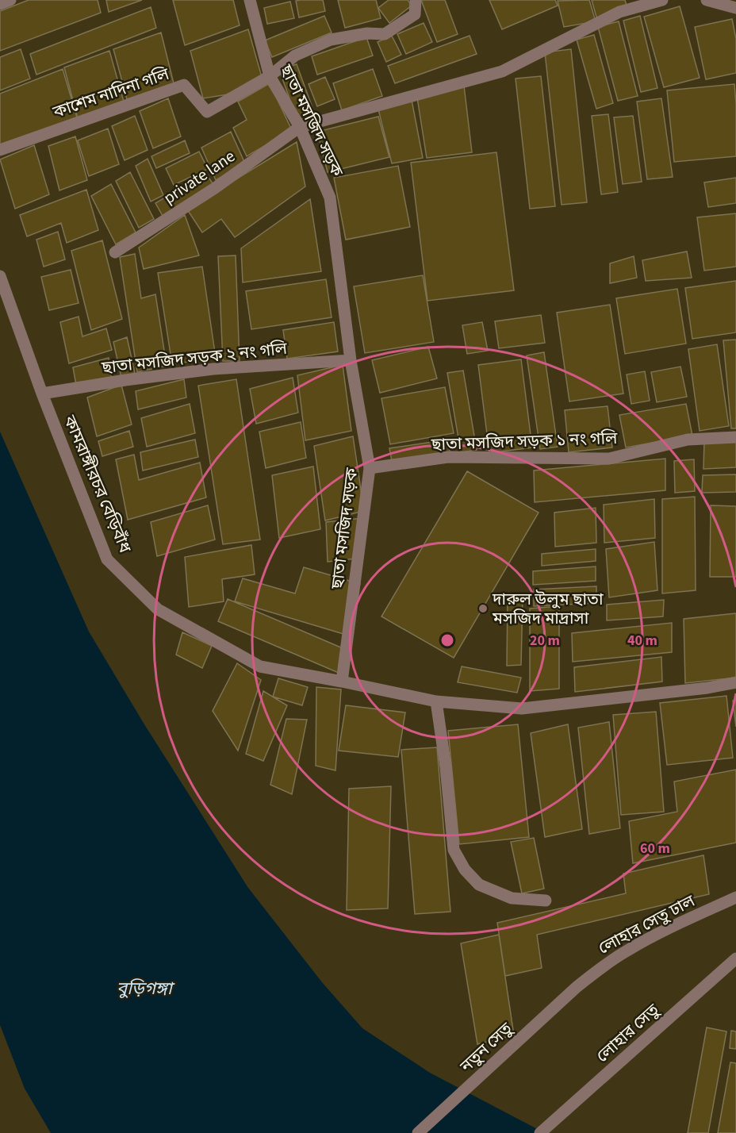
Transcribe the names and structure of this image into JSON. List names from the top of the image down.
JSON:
{
  "streets": {
    "street": [
      "কাশেম নাদিনা গলি",
      "ছাতা মসজিদ সড়ক",
      "private lane",
      "ছাতা মসজিদ সড়ক ২ নং গলি",
      "ছাতা মসজিদ সড়ক ১ নং গলি",
      "কামরাঙ্গীরচর বেড়িবাঁধ",
      "লোহার সেতু ঢাল",
      "লোহার সেতু",
      "নতুন সেতু"
    ]
  },
  "crossings": [
    ["কাশেম নাদিনা গলি", "ছাতা মসজিদ সড়ক"],
    ["ছাতা মসজিদ সড়ক", "private lane"],
    ["ছাতা মসজিদ সড়ক", "ছাতা মসজিদ সড়ক ২ নং গলি"],
    ["ছাতা মসজিদ সড়ক", "ছাতা মসজিদ সড়ক ১ নং গলি"],
    ["ছাতা মসজিদ সড়ক", "কামরাঙ্গীরচর বেড়িবাঁধ"],
    ["ছাতা মসজিদ সড়ক ২ নং গলি", "কামরাঙ্গীরচর বেড়িবাঁধ"],
    ["লোহার সেতু ঢাল", "নতুন সেতু"]
  ],
  "water": ["বুড়িগঙ্গা"],
  "places": ["দারুল উলুম ছাতা মসজিদ মাদ্রাসা"],
  "rings": ["20 m", "40 m", "60 m"]
}
